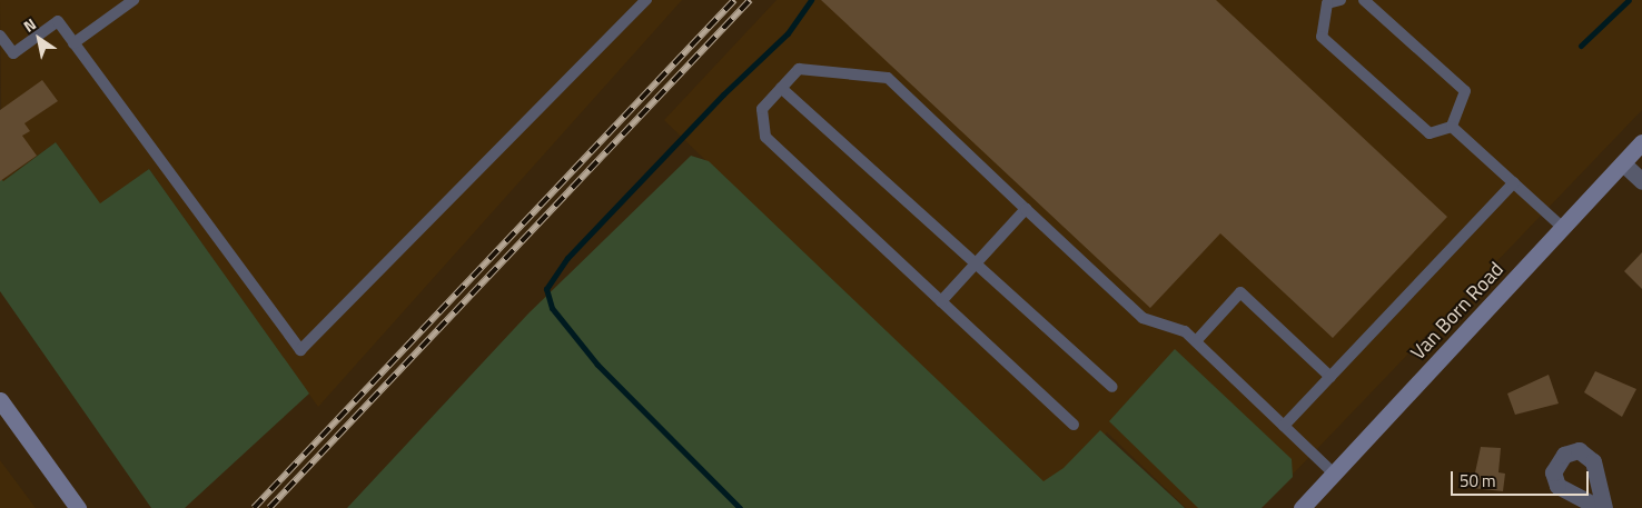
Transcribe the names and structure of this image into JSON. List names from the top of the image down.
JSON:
{
  "streets": {
    "street": ["Van Born Road"]
  },
  "scale_bar": "50 m",
  "north": "top left"
}
